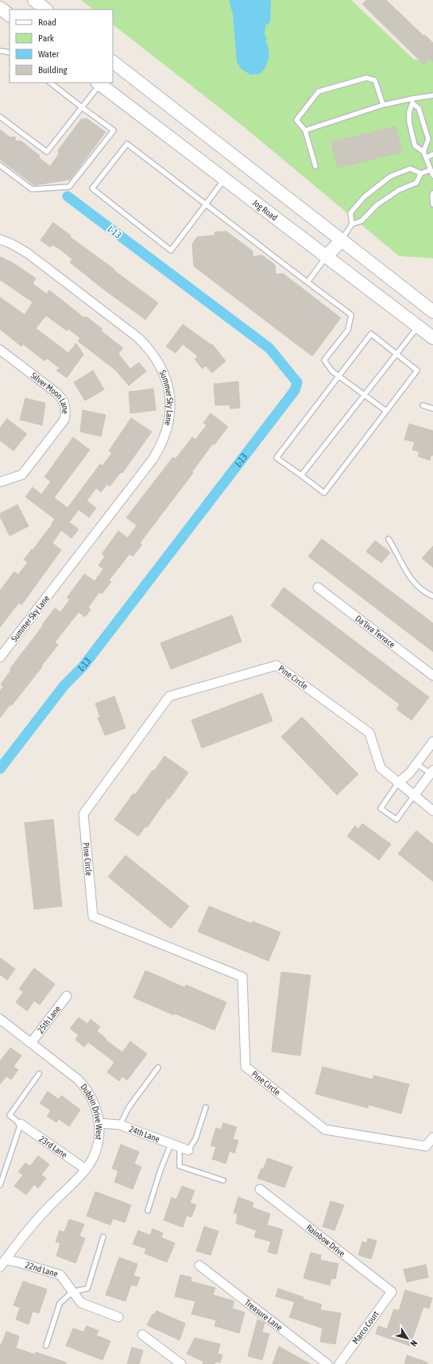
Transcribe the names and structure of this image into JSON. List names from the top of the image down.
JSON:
{
  "streets": {
    "main road": ["Jog Road"],
    "street": [
      "Silver Moon Lane",
      "Summer Sky Lane",
      "Da'liva Terrace",
      "Pine Circle",
      "25th Lane",
      "Dubbin Drive West",
      "24th Lane",
      "23rd Lane",
      "Rainbow Drive",
      "22nd Lane",
      "Treasure Lane",
      "Marco Court"
    ]
  },
  "crossings": [
    ["25th Lane", "Dubbin Drive West"],
    ["Dubbin Drive West", "24th Lane"],
    ["Dubbin Drive West", "23rd Lane"],
    ["Dubbin Drive West", "22nd Lane"],
    ["Rainbow Drive", "Marco Court"]
  ],
  "water": ["L-13"],
  "legend": [
    "Road",
    "Park",
    "Water",
    "Building"
  ],
  "north": "bottom right"
}
